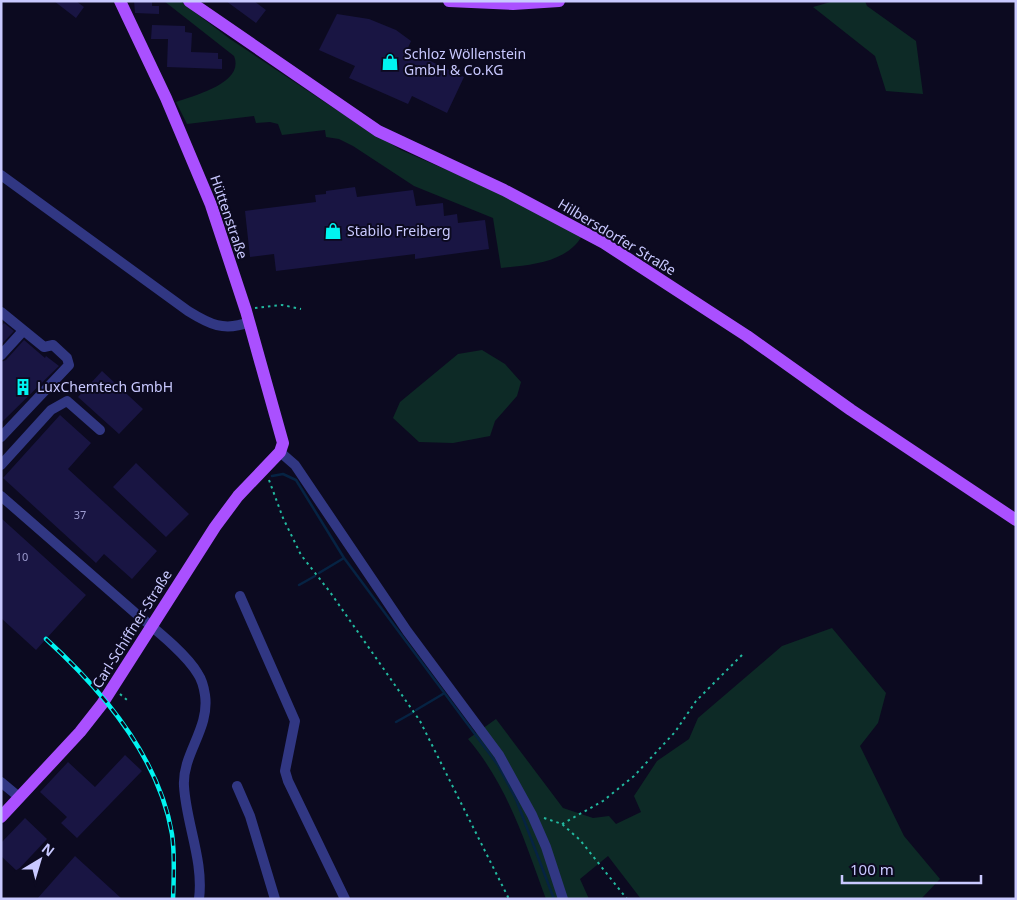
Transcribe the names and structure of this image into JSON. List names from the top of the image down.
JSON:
{
  "streets": {
    "main road": ["Hüttenstraße", "Hilbersdorfer Straße", "Carl-Schiffner-Straße"]
  },
  "crossings": [
    ["Hüttenstraße", "Carl-Schiffner-Straße"]
  ],
  "places": {
    "shop": ["Schloz Wöllenstein GmbH & Co.KG", "Stabilo Freiberg"],
    "building": ["LuxChemtech GmbH"]
  },
  "house_numbers": ["37", "10"],
  "scale_bar": "100 m",
  "north": "top right"
}
